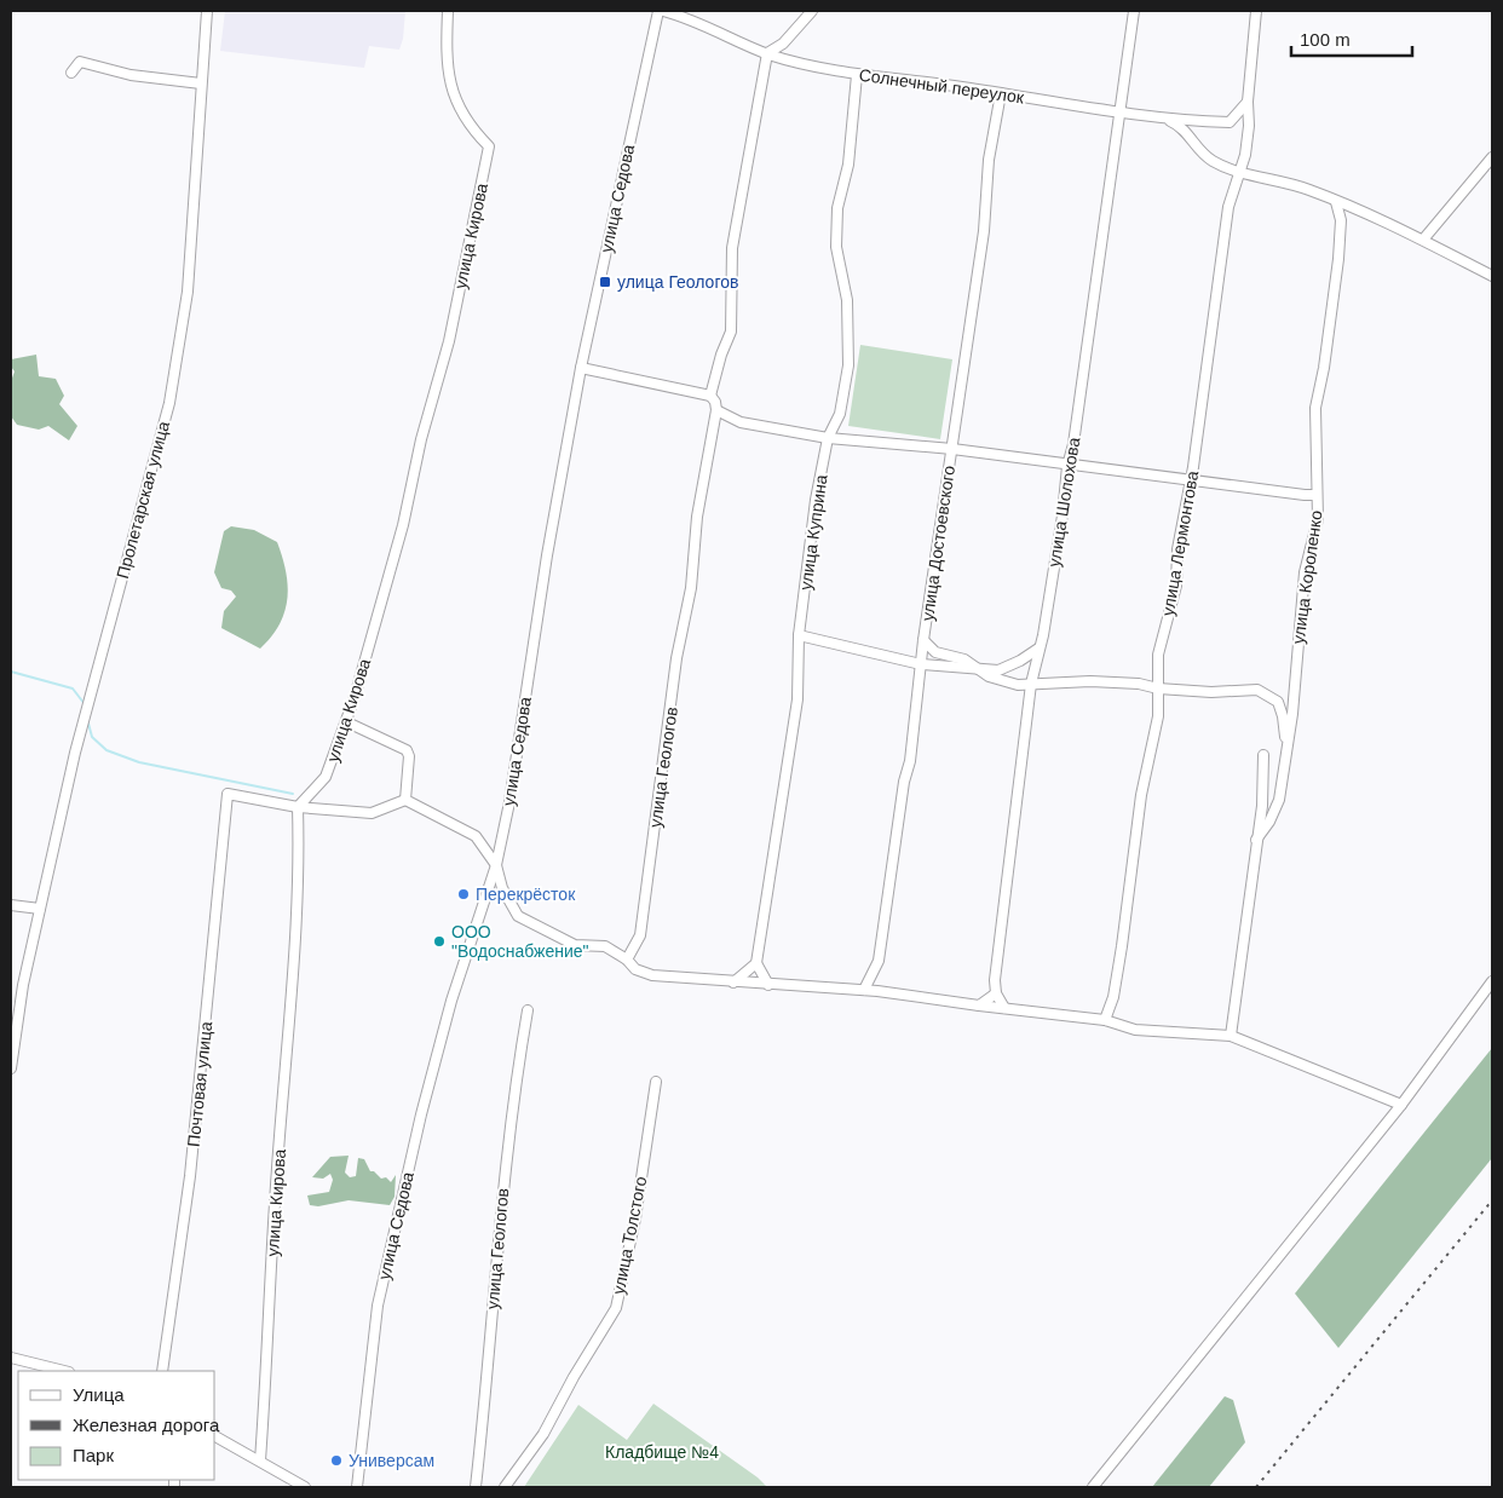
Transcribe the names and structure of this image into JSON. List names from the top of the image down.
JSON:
{
  "streets": {
    "street": [
      "Солнечный переулок",
      "улица Седова",
      "улица Кирова",
      "Пролетарская улица",
      "улица Шолохова",
      "улица Куприна",
      "улица Достоевского",
      "улица Лермонтова",
      "улица Короленко",
      "улица Геологов",
      "Почтовая улица",
      "улица Толстого"
    ]
  },
  "crossings": [
    ["Солнечный переулок", "улица Шолохова"],
    ["Солнечный переулок", "улица Куприна"],
    ["Солнечный переулок", "улица Достоевского"],
    ["Солнечный переулок", "улица Лермонтова"],
    ["улица Кирова", "Почтовая улица"]
  ],
  "parks": ["Кладбище №4"],
  "places": {
    "transit": ["улица Геологов"],
    "other": ["Перекрёсток", "ООО \"Водоснабжение\"", "Универсам"]
  },
  "legend": ["Улица", "Железная дорога", "Парк"],
  "scale_bar": "100 m"
}
